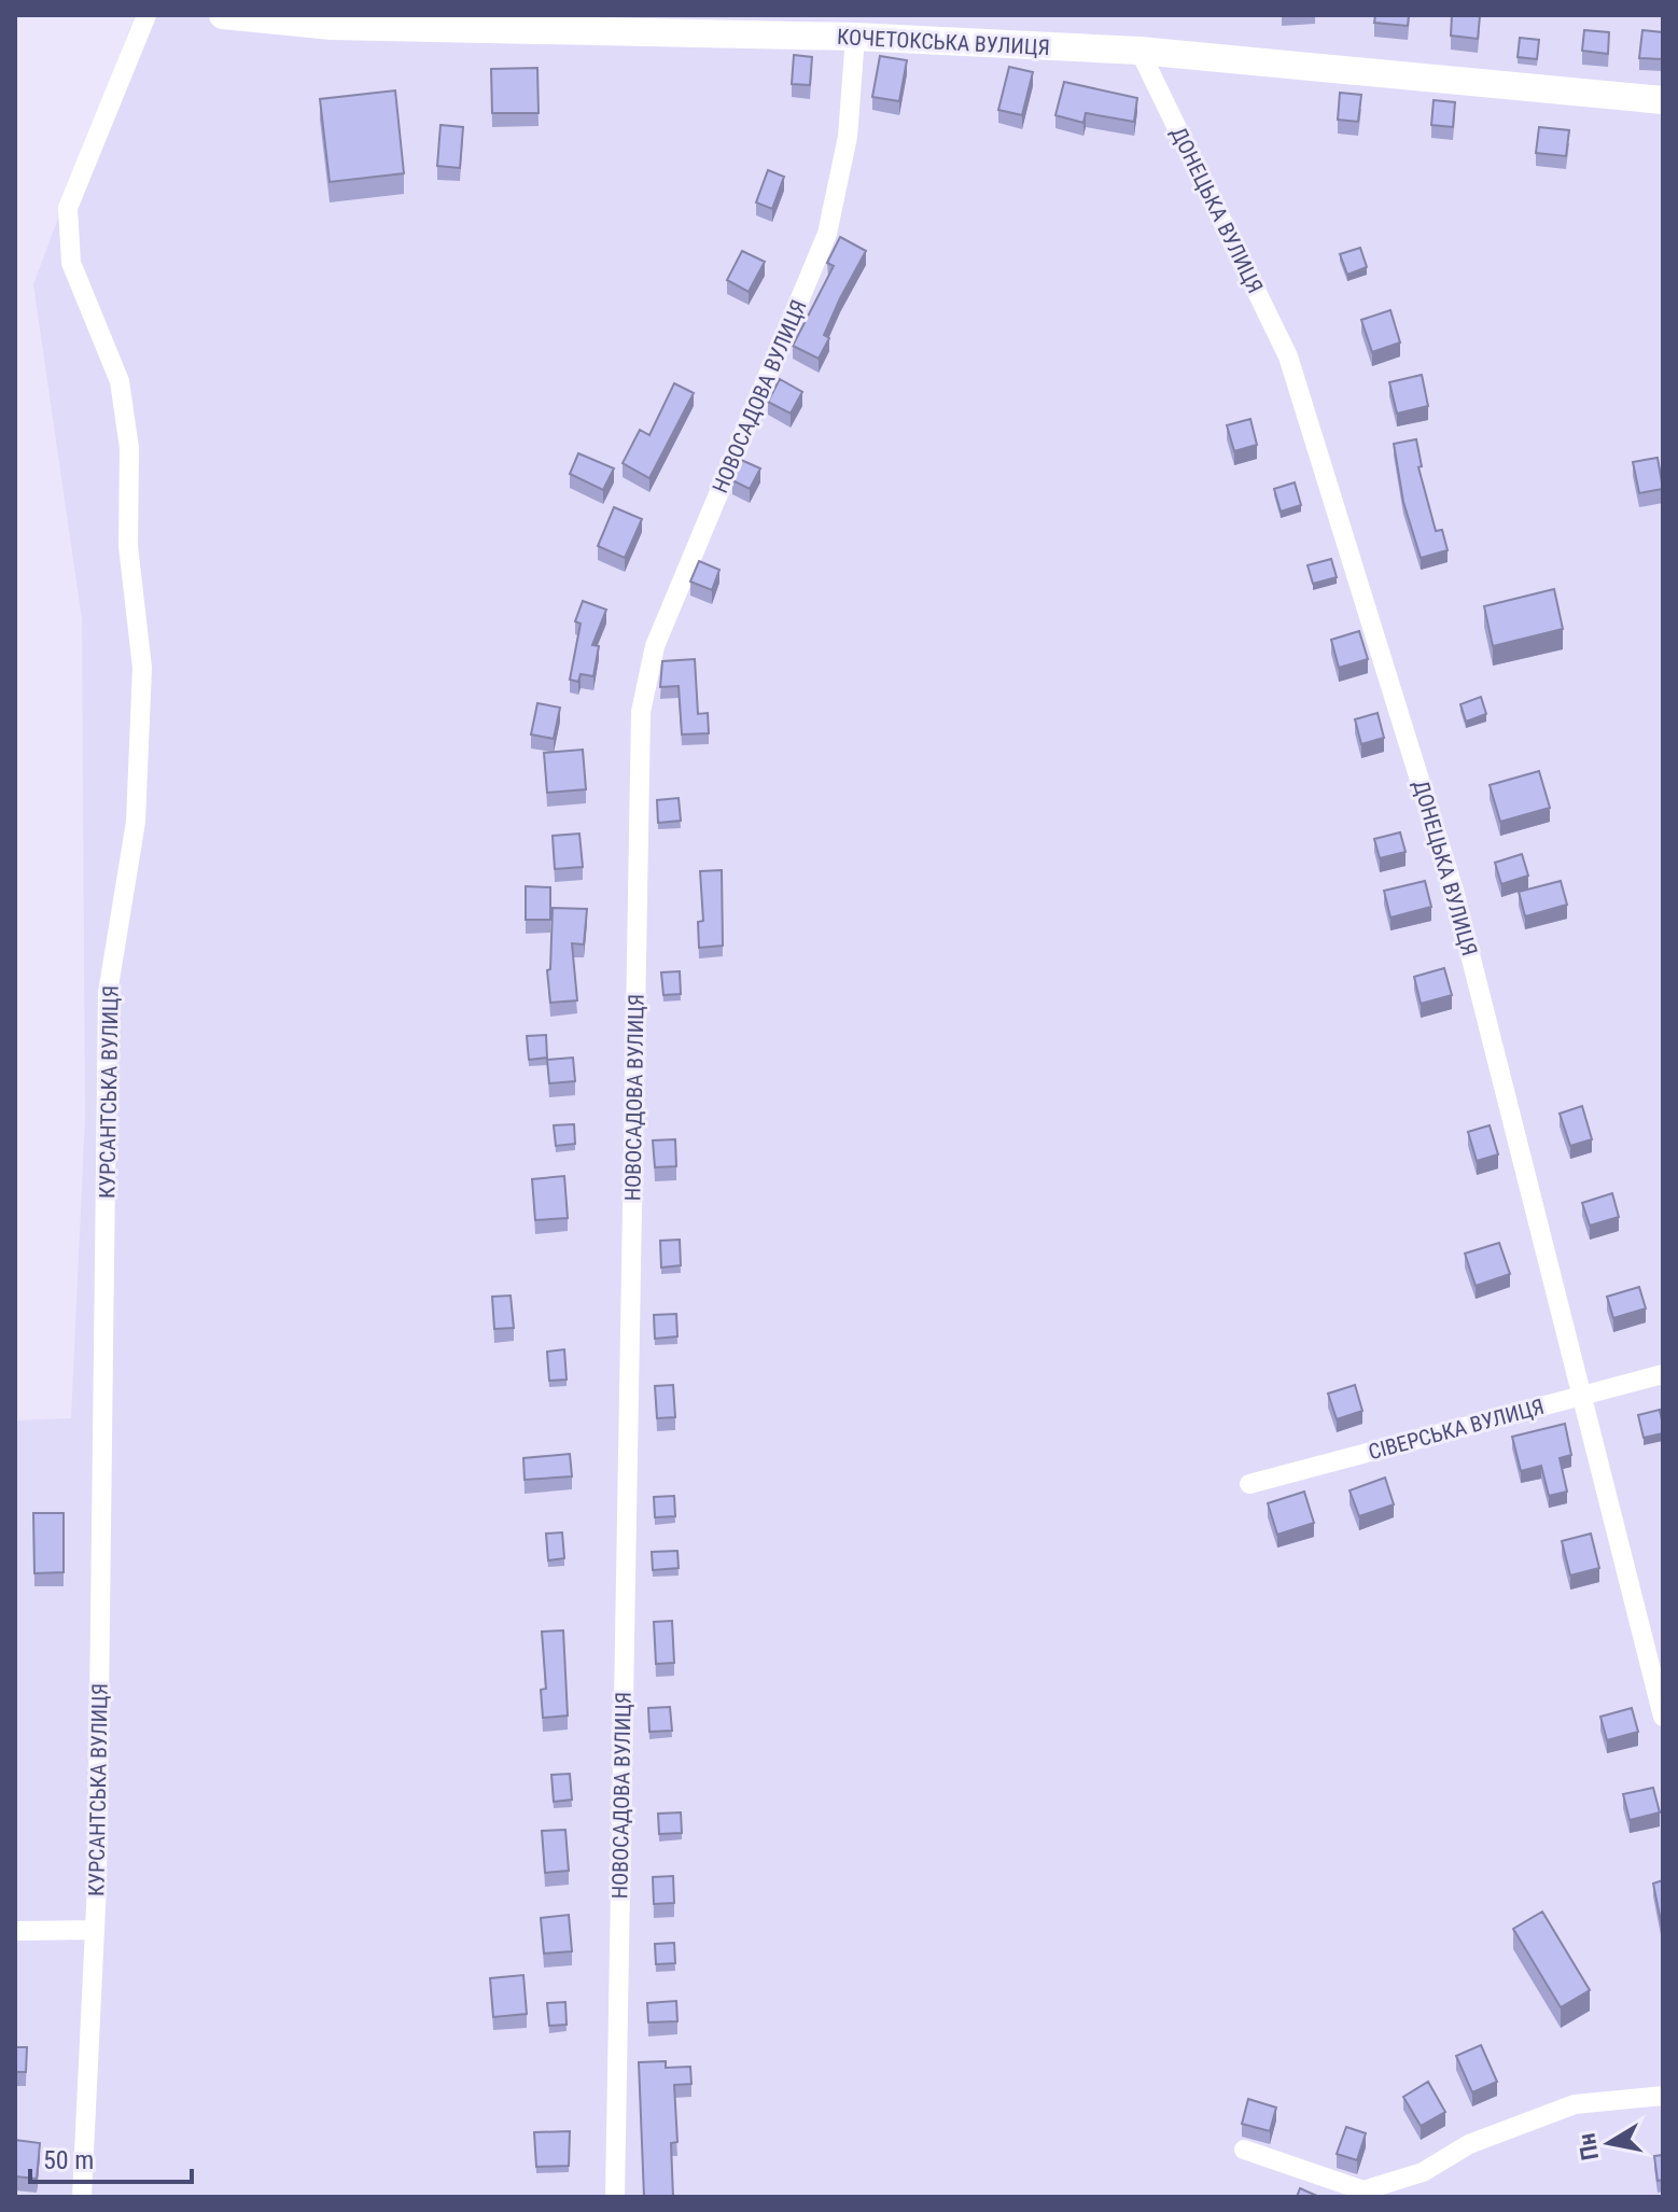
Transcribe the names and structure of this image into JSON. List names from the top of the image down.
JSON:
{
  "streets": {
    "main road": ["КОЧЕТОКСЬКА ВУЛИЦЯ"],
    "street": [
      "ДОНЕЦЬКА ВУЛИЦЯ",
      "НОВОСАДОВА ВУЛИЦЯ",
      "КУРСАНТСЬКА ВУЛИЦЯ",
      "СІВЕРСЬКА ВУЛИЦЯ"
    ]
  },
  "crossings": [
    ["КОЧЕТОКСЬКА ВУЛИЦЯ", "ДОНЕЦЬКА ВУЛИЦЯ"],
    ["КОЧЕТОКСЬКА ВУЛИЦЯ", "НОВОСАДОВА ВУЛИЦЯ"],
    ["ДОНЕЦЬКА ВУЛИЦЯ", "СІВЕРСЬКА ВУЛИЦЯ"]
  ],
  "scale_bar": "50 m",
  "north": "left"
}
